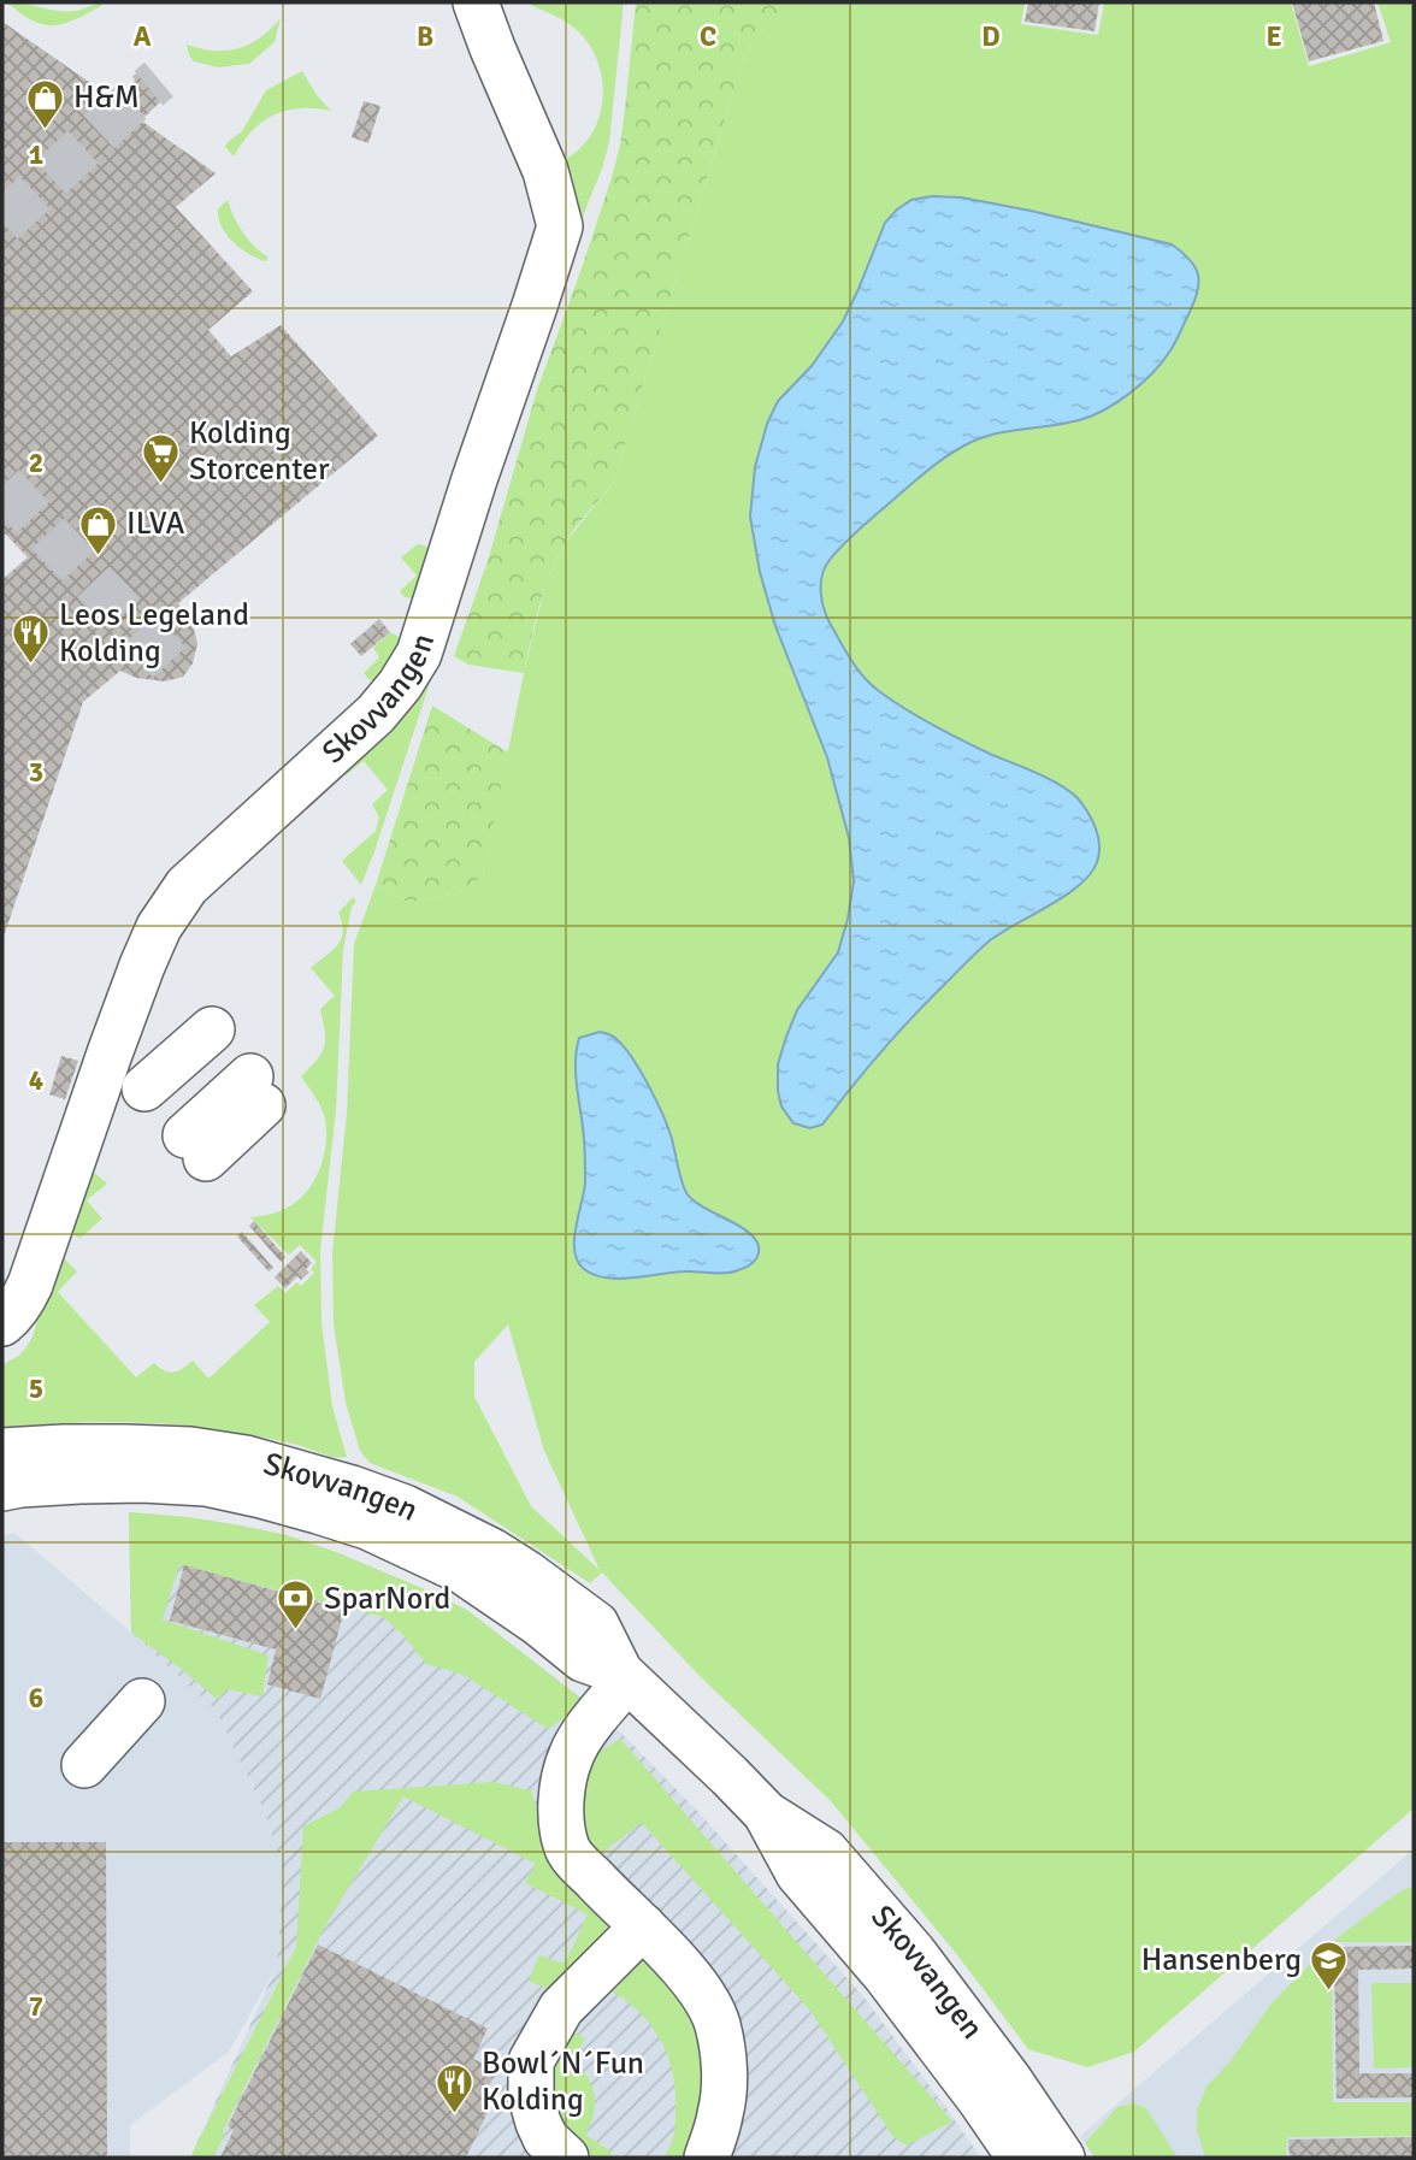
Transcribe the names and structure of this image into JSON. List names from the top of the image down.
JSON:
{
  "streets": {
    "street": ["Skovvangen"]
  },
  "places": {
    "shop": ["H&M", "ILVA"],
    "supermarket": ["Kolding Storcenter"],
    "restaurant": ["Leos Legeland Kolding", "Bowl´N´Fun Kolding"],
    "bank": ["SparNord"],
    "school or university": ["Hansenberg"]
  },
  "grid": {
    "columns": [
      "A",
      "B",
      "C",
      "D",
      "E"
    ],
    "rows": [
      "1",
      "2",
      "3",
      "4",
      "5",
      "6",
      "7"
    ]
  }
}
